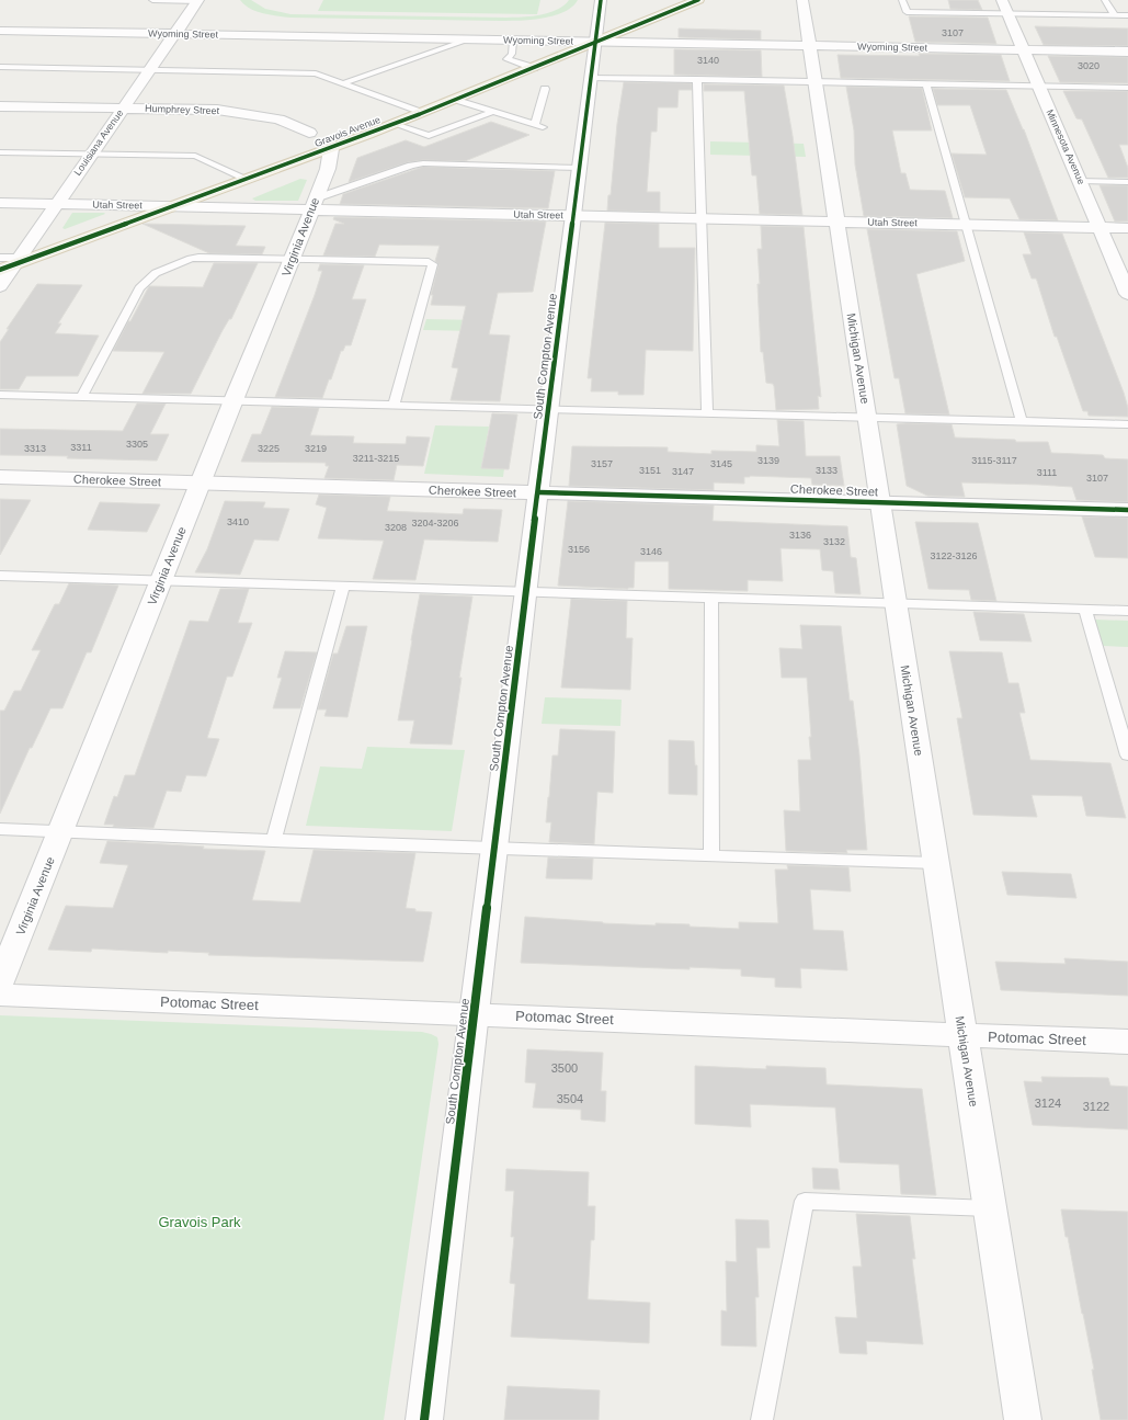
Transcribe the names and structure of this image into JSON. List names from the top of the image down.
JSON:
{
  "streets": {
    "main road": ["Gravois Avenue"],
    "street": [
      "Wyoming Street",
      "Humphrey Street",
      "Louisiana Avenue",
      "Minnesota Avenue",
      "Utah Street",
      "Virginia Avenue",
      "South Compton Avenue",
      "Michigan Avenue",
      "Cherokee Street",
      "Potomac Street"
    ]
  },
  "crossings": [
    ["Wyoming Street", "Gravois Avenue"],
    ["Wyoming Street", "Louisiana Avenue"],
    ["Wyoming Street", "Minnesota Avenue"],
    ["Wyoming Street", "South Compton Avenue"],
    ["Wyoming Street", "Michigan Avenue"],
    ["Humphrey Street", "Louisiana Avenue"],
    ["Gravois Avenue", "Louisiana Avenue"],
    ["Gravois Avenue", "Utah Street"],
    ["Gravois Avenue", "Virginia Avenue"],
    ["Gravois Avenue", "South Compton Avenue"],
    ["Louisiana Avenue", "Utah Street"],
    ["Minnesota Avenue", "Utah Street"],
    ["Utah Street", "Virginia Avenue"],
    ["Utah Street", "South Compton Avenue"],
    ["Utah Street", "Michigan Avenue"],
    ["Virginia Avenue", "Cherokee Street"],
    ["South Compton Avenue", "Cherokee Street"],
    ["South Compton Avenue", "Potomac Street"],
    ["Michigan Avenue", "Cherokee Street"],
    ["Michigan Avenue", "Potomac Street"]
  ],
  "parks": ["Gravois Park"],
  "house_numbers": [
    "3107",
    "3140",
    "3020",
    "3305",
    "3311",
    "3313",
    "3225",
    "3219",
    "3211-3215",
    "3139",
    "3115-3117",
    "3157",
    "3145",
    "3151",
    "3133",
    "3147",
    "3111",
    "3107",
    "3410",
    "3204-3206",
    "3208",
    "3136",
    "3132",
    "3156",
    "3146",
    "3122-3126",
    "3500",
    "3504",
    "3124",
    "3122"
  ]
}
